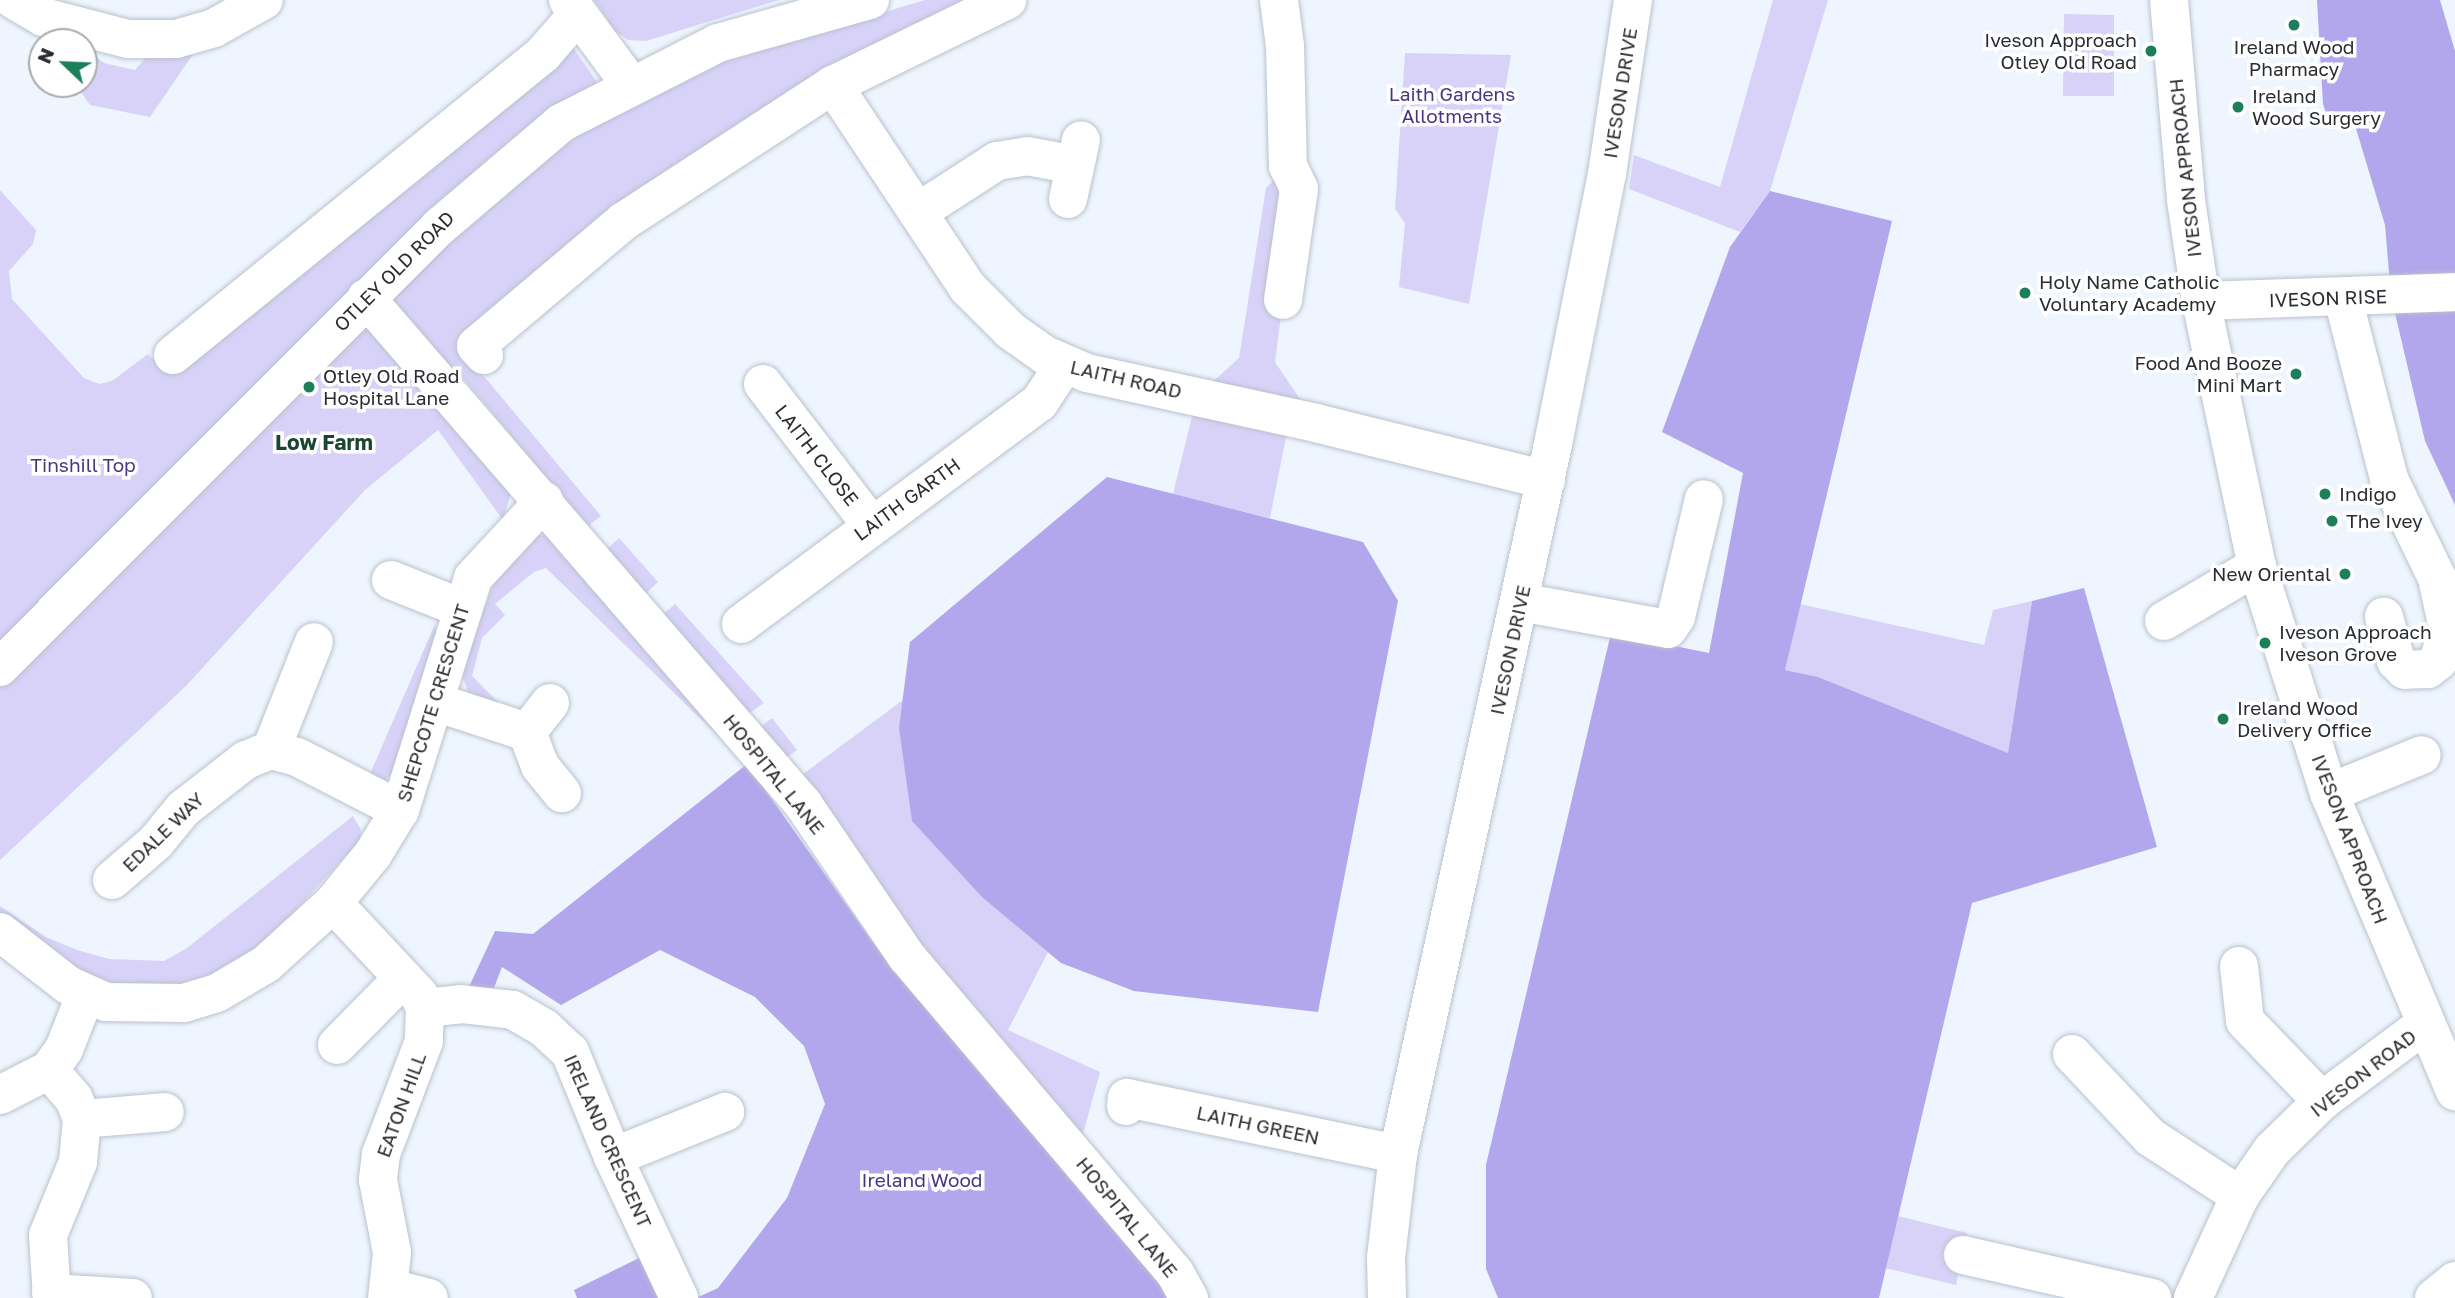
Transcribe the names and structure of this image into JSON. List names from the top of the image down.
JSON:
{
  "streets": {
    "street": [
      "IVESON DRIVE",
      "IVESON APPROACH",
      "OTLEY OLD ROAD",
      "IVESON RISE",
      "LAITH ROAD",
      "LAITH CLOSE",
      "LAITH GARTH",
      "SHEPCOTE CRESCENT",
      "HOSPITAL LANE",
      "EDALE WAY",
      "IVESON ROAD",
      "EATON HILL",
      "LAITH GREEN",
      "IRELAND CRESCENT"
    ]
  },
  "crossings": [
    ["IVESON DRIVE", "LAITH ROAD"],
    ["IVESON DRIVE", "LAITH GREEN"],
    ["IVESON APPROACH", "IVESON RISE"],
    ["IVESON APPROACH", "IVESON ROAD"],
    ["OTLEY OLD ROAD", "HOSPITAL LANE"],
    ["LAITH ROAD", "LAITH GARTH"],
    ["LAITH CLOSE", "LAITH GARTH"],
    ["SHEPCOTE CRESCENT", "HOSPITAL LANE"],
    ["EATON HILL", "IRELAND CRESCENT"]
  ],
  "districts": ["Low Farm"],
  "parks": ["Laith Gardens Allotments", "Tinshill Top", "Ireland Wood"],
  "places": [
    "Ireland Wood Pharmacy",
    "Iveson Approach Otley Old Road",
    "Ireland Wood Surgery",
    "Holy Name Catholic Voluntary Academy",
    "Food And Booze Mini Mart",
    "Otley Old Road Hospital Lane",
    "Indigo",
    "The Ivey",
    "New Oriental",
    "Iveson Approach Iveson Grove",
    "Ireland Wood Delivery Office"
  ],
  "north": "top left"
}
